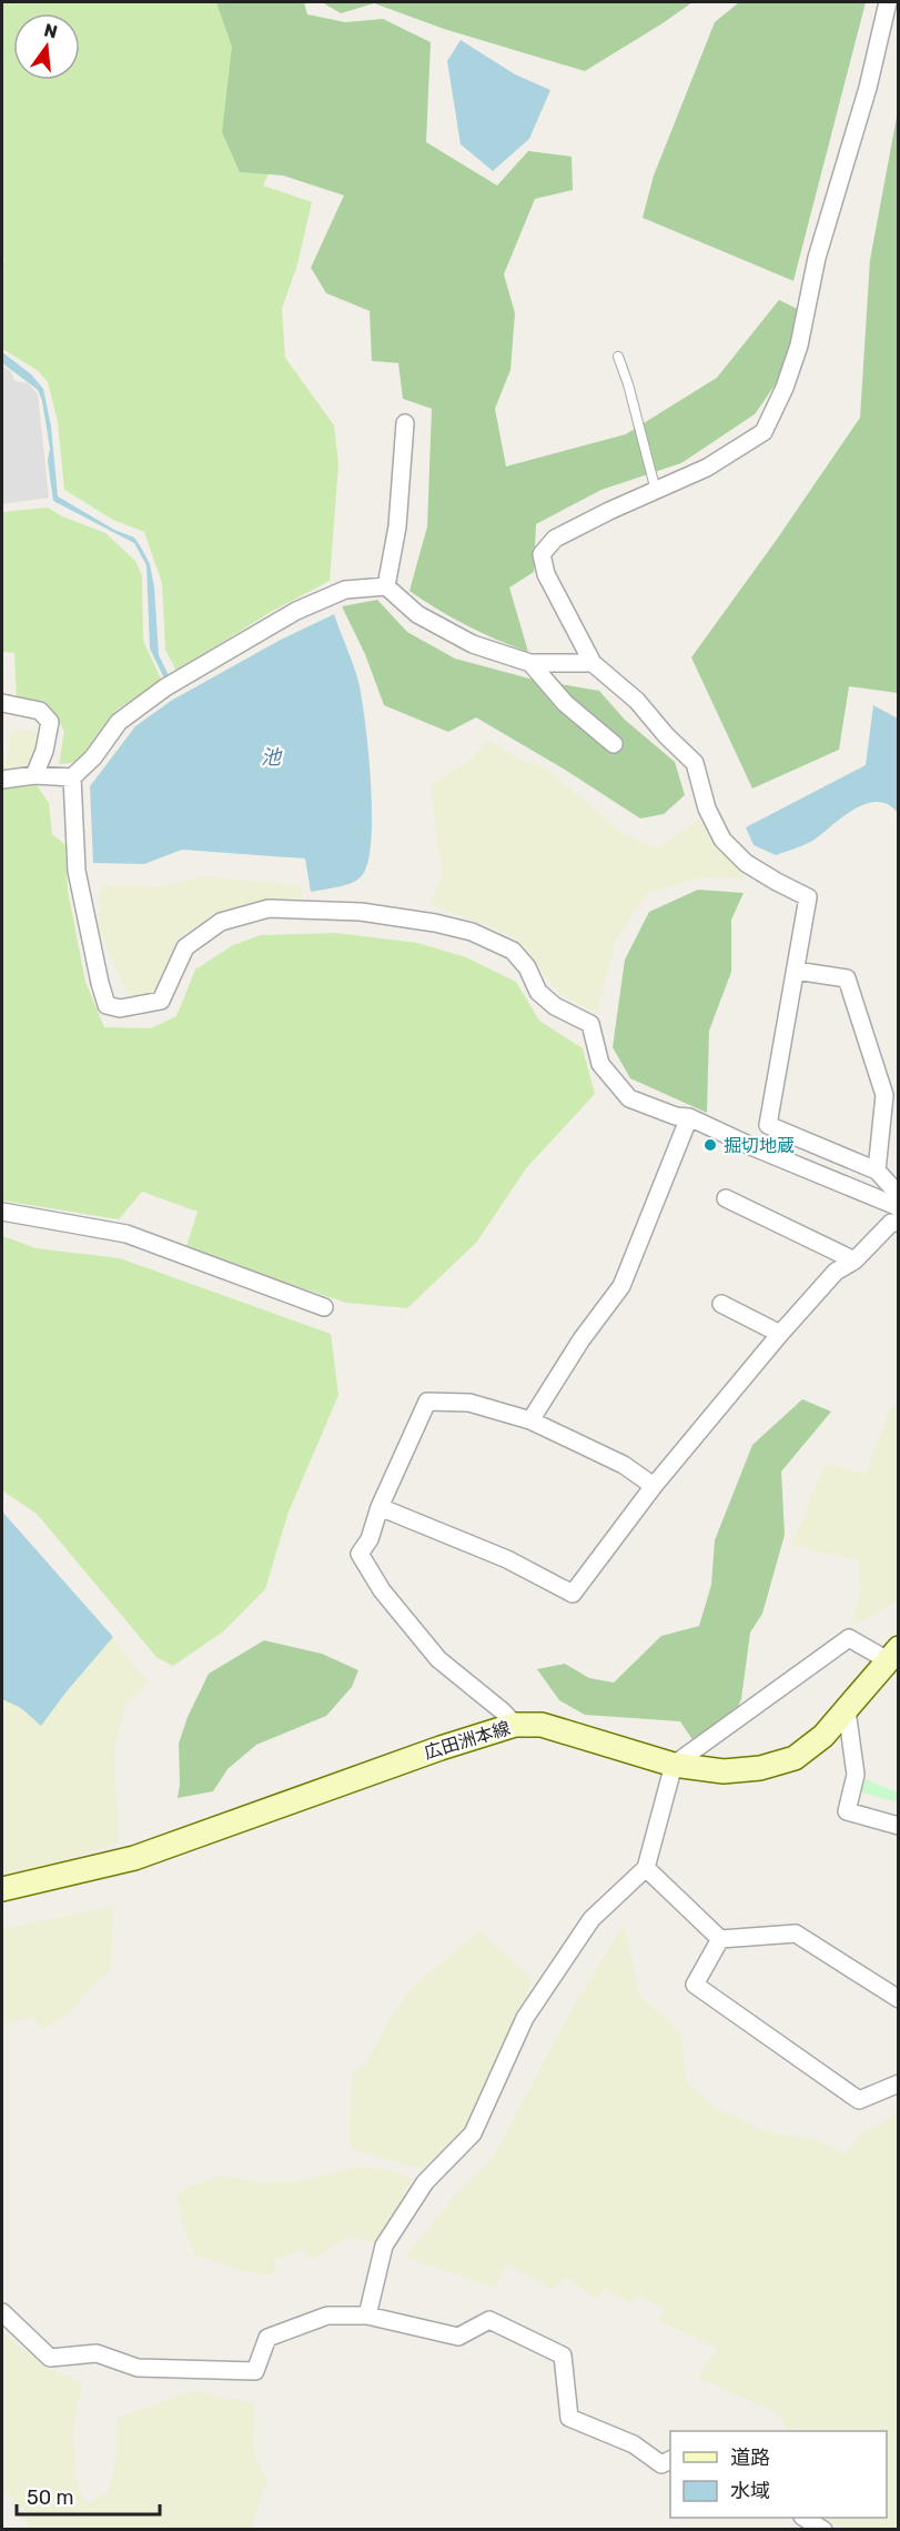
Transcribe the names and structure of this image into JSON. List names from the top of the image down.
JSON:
{
  "streets": {
    "main road": ["広田洲本線"]
  },
  "water": ["池"],
  "places": ["掘切地蔵"],
  "legend": ["道路", "水域"],
  "scale_bar": "50 m",
  "north": "top"
}
